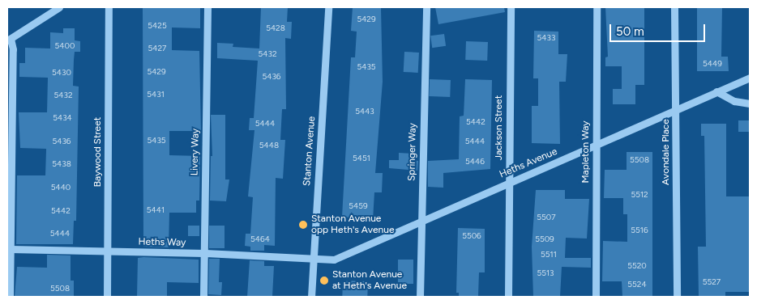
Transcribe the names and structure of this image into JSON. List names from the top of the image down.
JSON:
{
  "streets": {
    "street": [
      "Jackson Street",
      "Stanton Avenue",
      "Baywood Street",
      "Livery Way",
      "Springer Way",
      "Mapleton Way",
      "Avondale Place",
      "Heths Avenue",
      "Heths Way"
    ]
  },
  "crossings": [
    ["Jackson Street", "Heths Avenue"],
    ["Stanton Avenue", "Heths Avenue"],
    ["Stanton Avenue", "Heths Way"],
    ["Baywood Street", "Heths Way"],
    ["Livery Way", "Heths Way"],
    ["Springer Way", "Heths Avenue"],
    ["Mapleton Way", "Heths Avenue"],
    ["Avondale Place", "Heths Avenue"],
    ["Heths Avenue", "Heths Way"]
  ],
  "places": ["Stanton Avenue opp Heth's Avenue", "Stanton Avenue at Heth's Avenue"],
  "house_numbers": [
    "5429",
    "5425",
    "5428",
    "5433",
    "5400",
    "5427",
    "5432",
    "5449",
    "5435",
    "5429",
    "5430",
    "5436",
    "5431",
    "5432",
    "5443",
    "5434",
    "5442",
    "5444",
    "5435",
    "5436",
    "5444",
    "5448",
    "5451",
    "5508",
    "5446",
    "5438",
    "5440",
    "5512",
    "5459",
    "5441",
    "5442",
    "5507",
    "5516",
    "5444",
    "5506",
    "5464",
    "5509",
    "5511",
    "5520",
    "5513",
    "5527",
    "5524",
    "5508"
  ],
  "scale_bar": "50 m"
}
